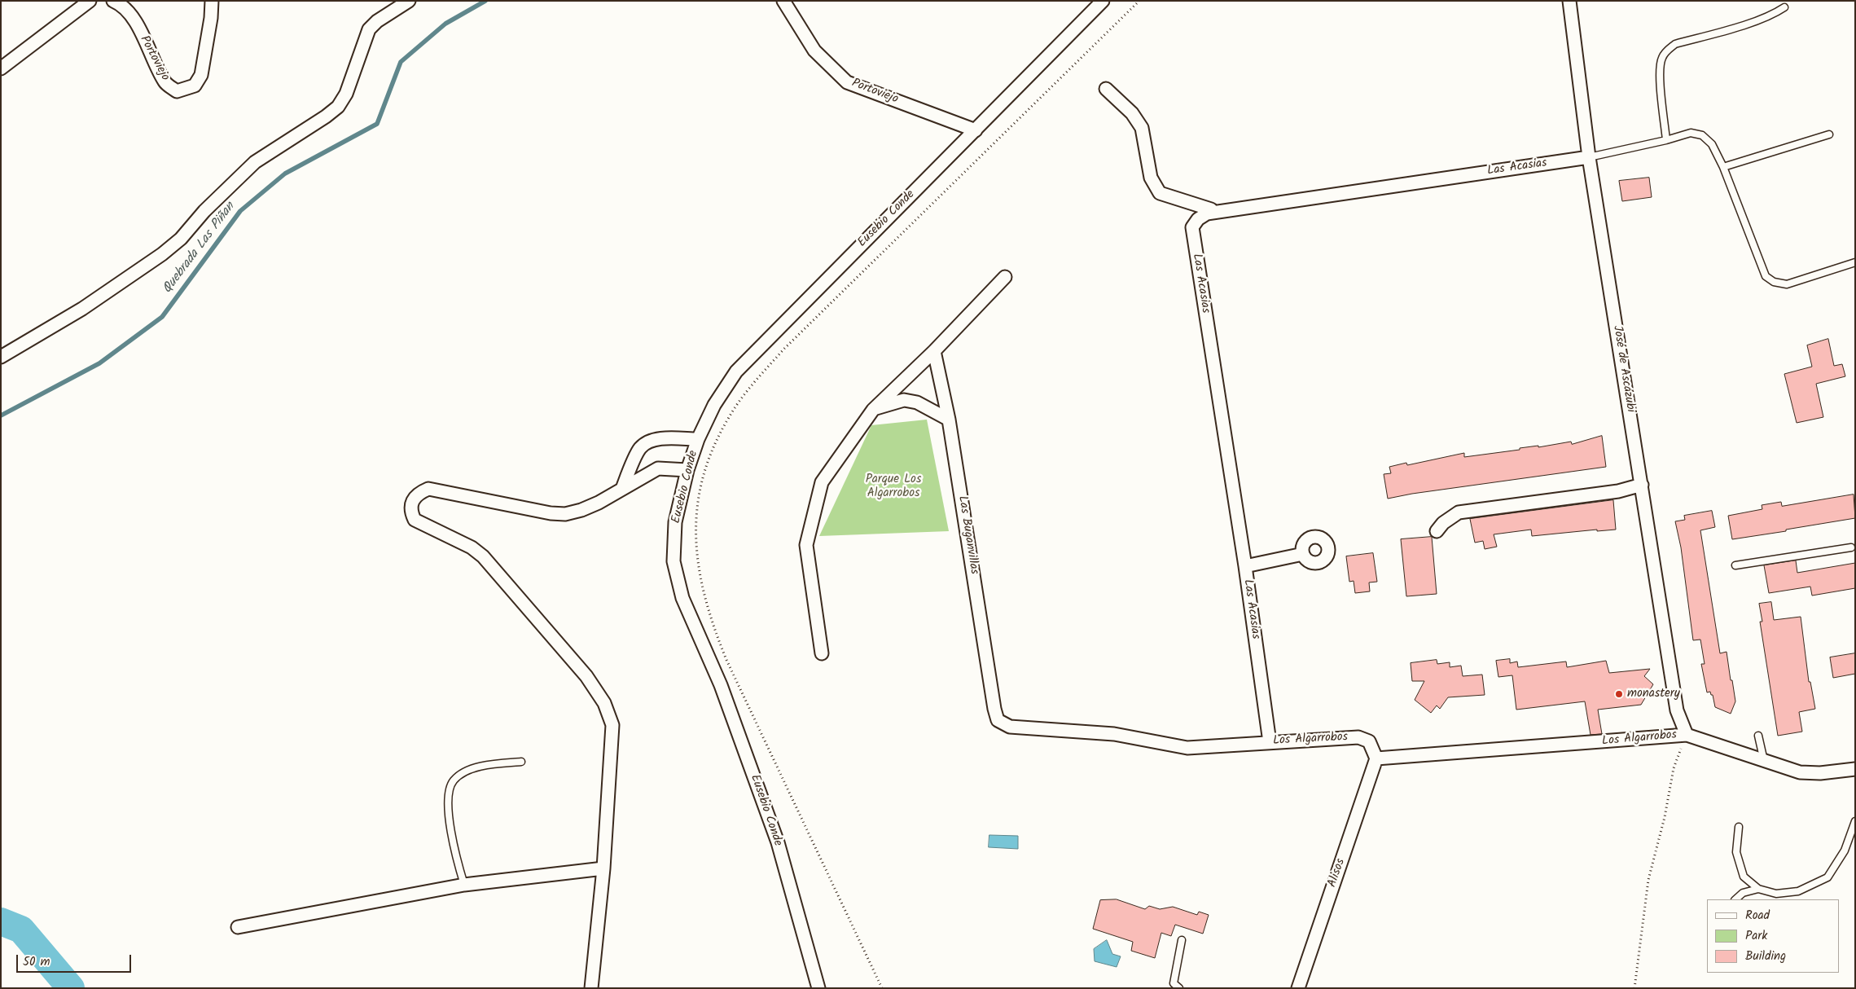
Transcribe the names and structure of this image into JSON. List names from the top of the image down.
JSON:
{
  "streets": {
    "street": [
      "Portoviejo",
      "Las Acasias",
      "Eusebio Conde",
      "José de Ascázubi",
      "Las Buganvillas",
      "Los Algarrobos",
      "Alisos"
    ]
  },
  "crossings": [
    ["Portoviejo", "Eusebio Conde"],
    ["Las Acasias", "José de Ascázubi"],
    ["Las Acasias", "Los Algarrobos"],
    ["José de Ascázubi", "Los Algarrobos"],
    ["Las Buganvillas", "Los Algarrobos"],
    ["Los Algarrobos", "Alisos"]
  ],
  "water": ["Quebrada Las Piñan"],
  "parks": ["Parque Los Algarrobos"],
  "places": ["monastery"],
  "legend": ["Road", "Park", "Building"],
  "scale_bar": "50 m"
}
